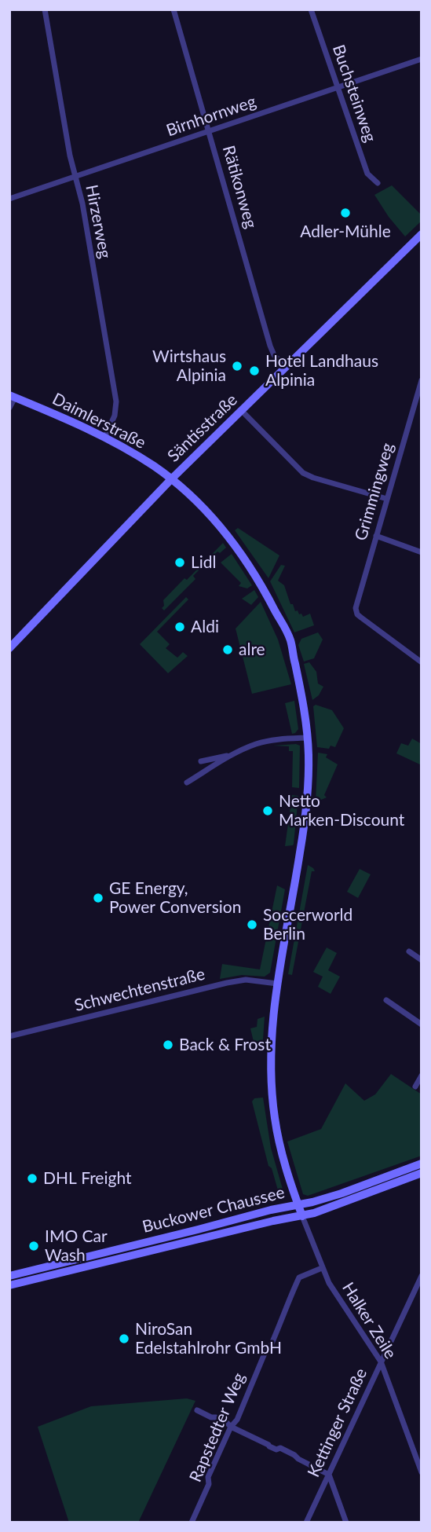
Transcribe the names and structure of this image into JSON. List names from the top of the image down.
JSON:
{
  "streets": {
    "street": [
      "Buchsteinweg",
      "Birnhornweg",
      "Rätikonweg",
      "Hirzerweg",
      "Daimlerstraße",
      "Säntisstraße",
      "Grimmingweg",
      "Schwechtenstraße",
      "Buckower Chaussee",
      "Halker Zeile",
      "Kettinger Straße",
      "Rapstedter Weg"
    ]
  },
  "crossings": [
    ["Buchsteinweg", "Birnhornweg"],
    ["Birnhornweg", "Rätikonweg"],
    ["Birnhornweg", "Hirzerweg"],
    ["Rätikonweg", "Säntisstraße"],
    ["Hirzerweg", "Daimlerstraße"],
    ["Daimlerstraße", "Säntisstraße"],
    ["Daimlerstraße", "Schwechtenstraße"],
    ["Daimlerstraße", "Buckower Chaussee"],
    ["Daimlerstraße", "Halker Zeile"],
    ["Buckower Chaussee", "Halker Zeile"],
    ["Halker Zeile", "Kettinger Straße"],
    ["Halker Zeile", "Rapstedter Weg"]
  ],
  "places": [
    "Adler-Mühle",
    "Wirtshaus Alpinia",
    "Hotel Landhaus Alpinia",
    "Lidl",
    "Aldi",
    "alre",
    "Netto Marken-Discount",
    "GE Energy, Power Conversion",
    "Soccerworld Berlin",
    "Back & Frost",
    "DHL Freight",
    "IMO Car Wash",
    "NiroSan Edelstahlrohr GmbH"
  ]
}
